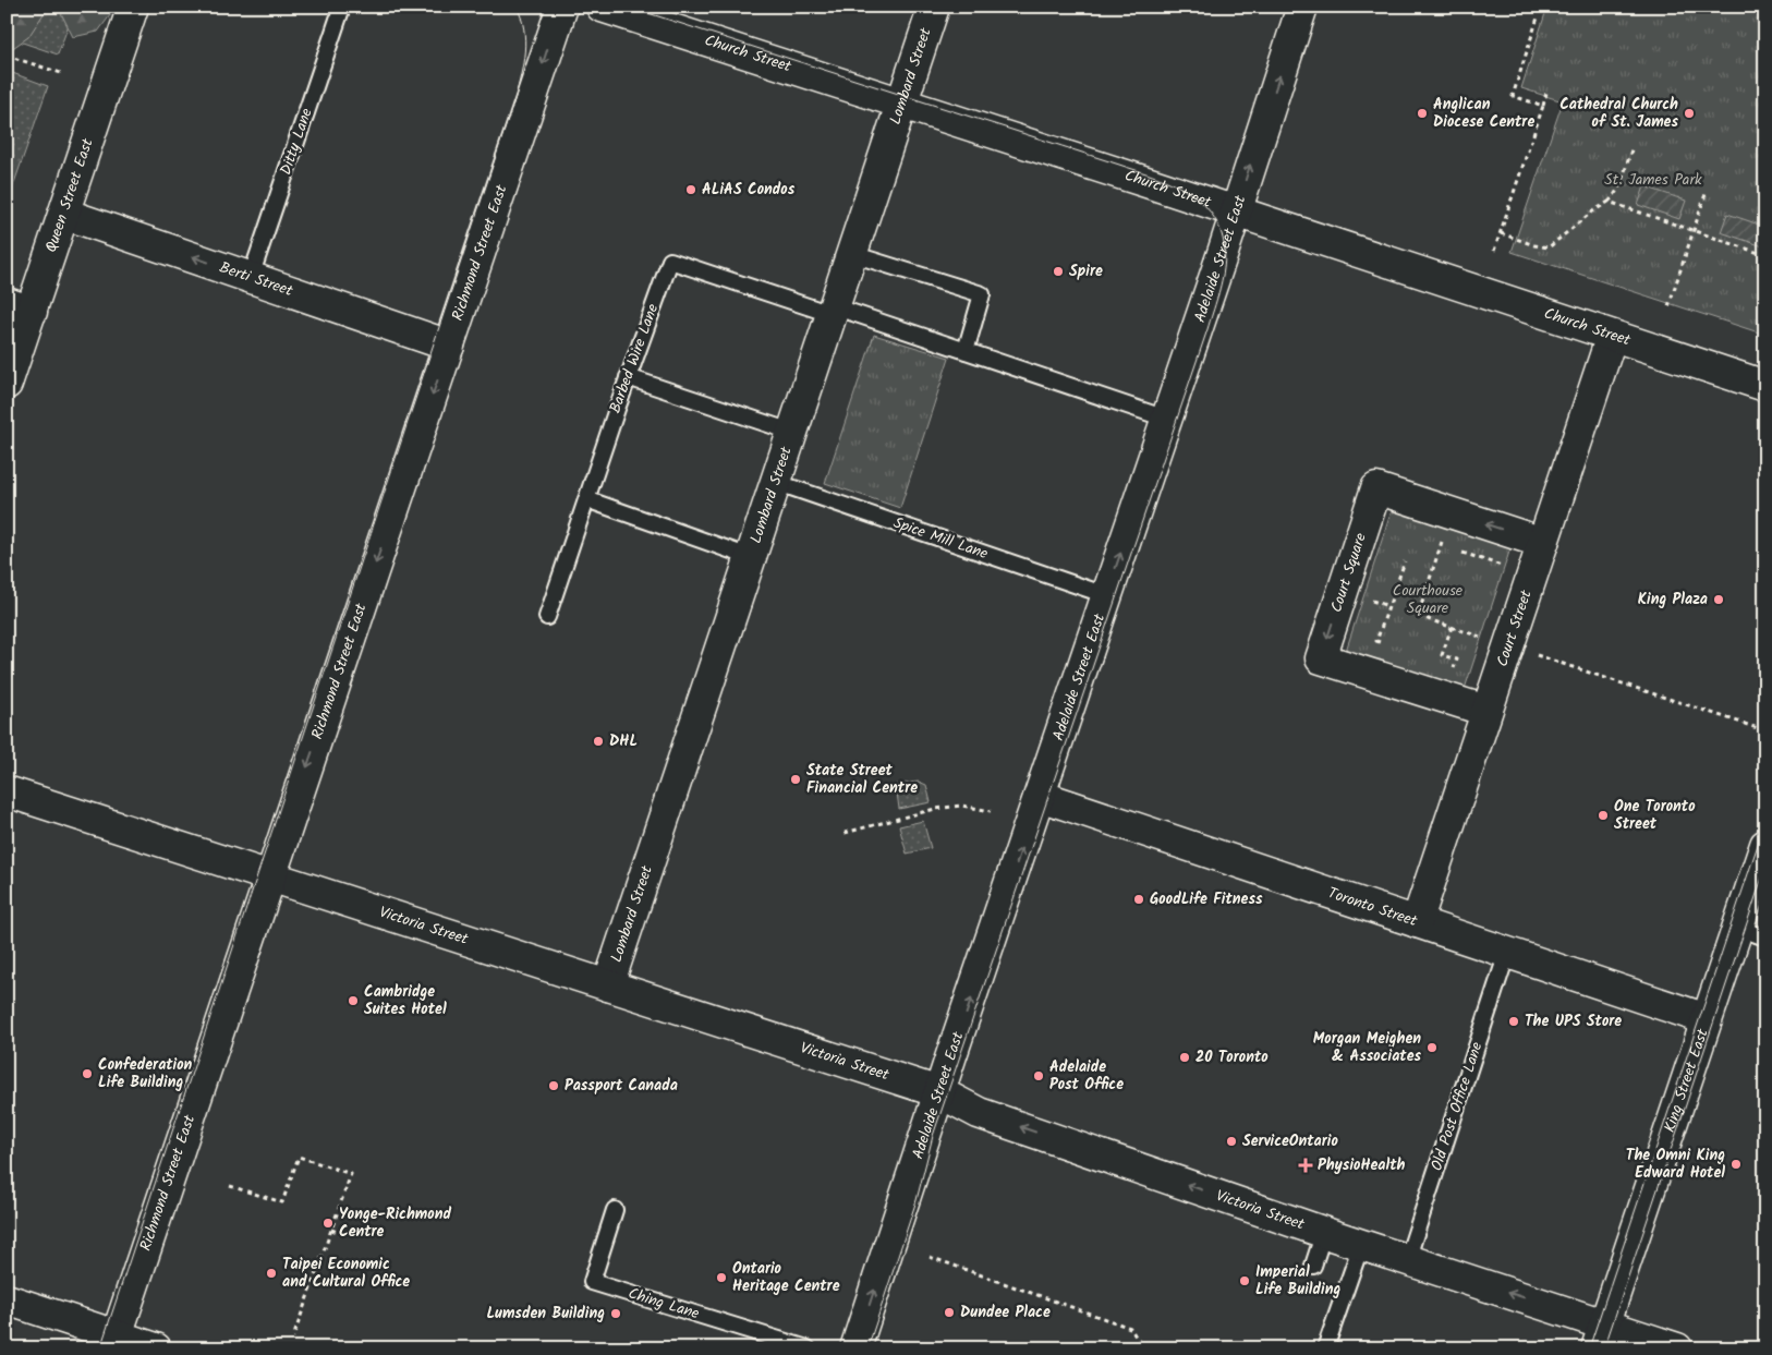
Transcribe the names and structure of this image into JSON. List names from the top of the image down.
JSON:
{
  "streets": {
    "main road": [
      "Church Street",
      "Lombard Street",
      "Queen Street East",
      "Richmond Street East",
      "Adelaide Street East",
      "Berti Street",
      "Court Square",
      "Court Street",
      "Toronto Street",
      "Victoria Street",
      "King Street East"
    ],
    "lane": [
      "Ditty Lane",
      "Barbed Wire Lane",
      "Spice Mill Lane",
      "Old Post Office Lane",
      "Ching Lane"
    ]
  },
  "crossings": [
    ["Church Street", "Lombard Street"],
    ["Church Street", "Adelaide Street East"],
    ["Church Street", "Court Street"],
    ["Lombard Street", "Barbed Wire Lane"],
    ["Lombard Street", "Spice Mill Lane"],
    ["Lombard Street", "Victoria Street"],
    ["Ditty Lane", "Berti Street"],
    ["Queen Street East", "Berti Street"],
    ["Richmond Street East", "Berti Street"],
    ["Richmond Street East", "Victoria Street"],
    ["Adelaide Street East", "Spice Mill Lane"],
    ["Adelaide Street East", "Toronto Street"],
    ["Adelaide Street East", "Victoria Street"],
    ["Court Square", "Court Street"],
    ["Court Street", "Toronto Street"],
    ["Toronto Street", "King Street East"],
    ["Toronto Street", "Old Post Office Lane"],
    ["Victoria Street", "King Street East"],
    ["Victoria Street", "Old Post Office Lane"]
  ],
  "one_way": ["Richmond Street East", "Adelaide Street East", "Berti Street"],
  "parks": ["St. James Park", "Courthouse Square"],
  "places": {
    "other": [
      "Anglican Diocese Centre",
      "Cathedral Church of St. James",
      "ALiAS Condos",
      "Spire",
      "King Plaza",
      "DHL",
      "State Street Financial Centre",
      "One Toronto Street",
      "GoodLife Fitness",
      "Cambridge Suites Hotel",
      "The UPS Store",
      "Morgan Meighen & Associates",
      "20 Toronto",
      "Confederation Life Building",
      "Adelaide Post Office",
      "Passport Canada",
      "ServiceOntario",
      "The Omni King Edward Hotel",
      "Yonge-Richmond Centre",
      "Taipei Economic and Cultural Office",
      "Ontario Heritage Centre",
      "Imperial Life Building",
      "Dundee Place",
      "Lumsden Building"
    ],
    "health": ["PhysioHealth"]
  }
}
